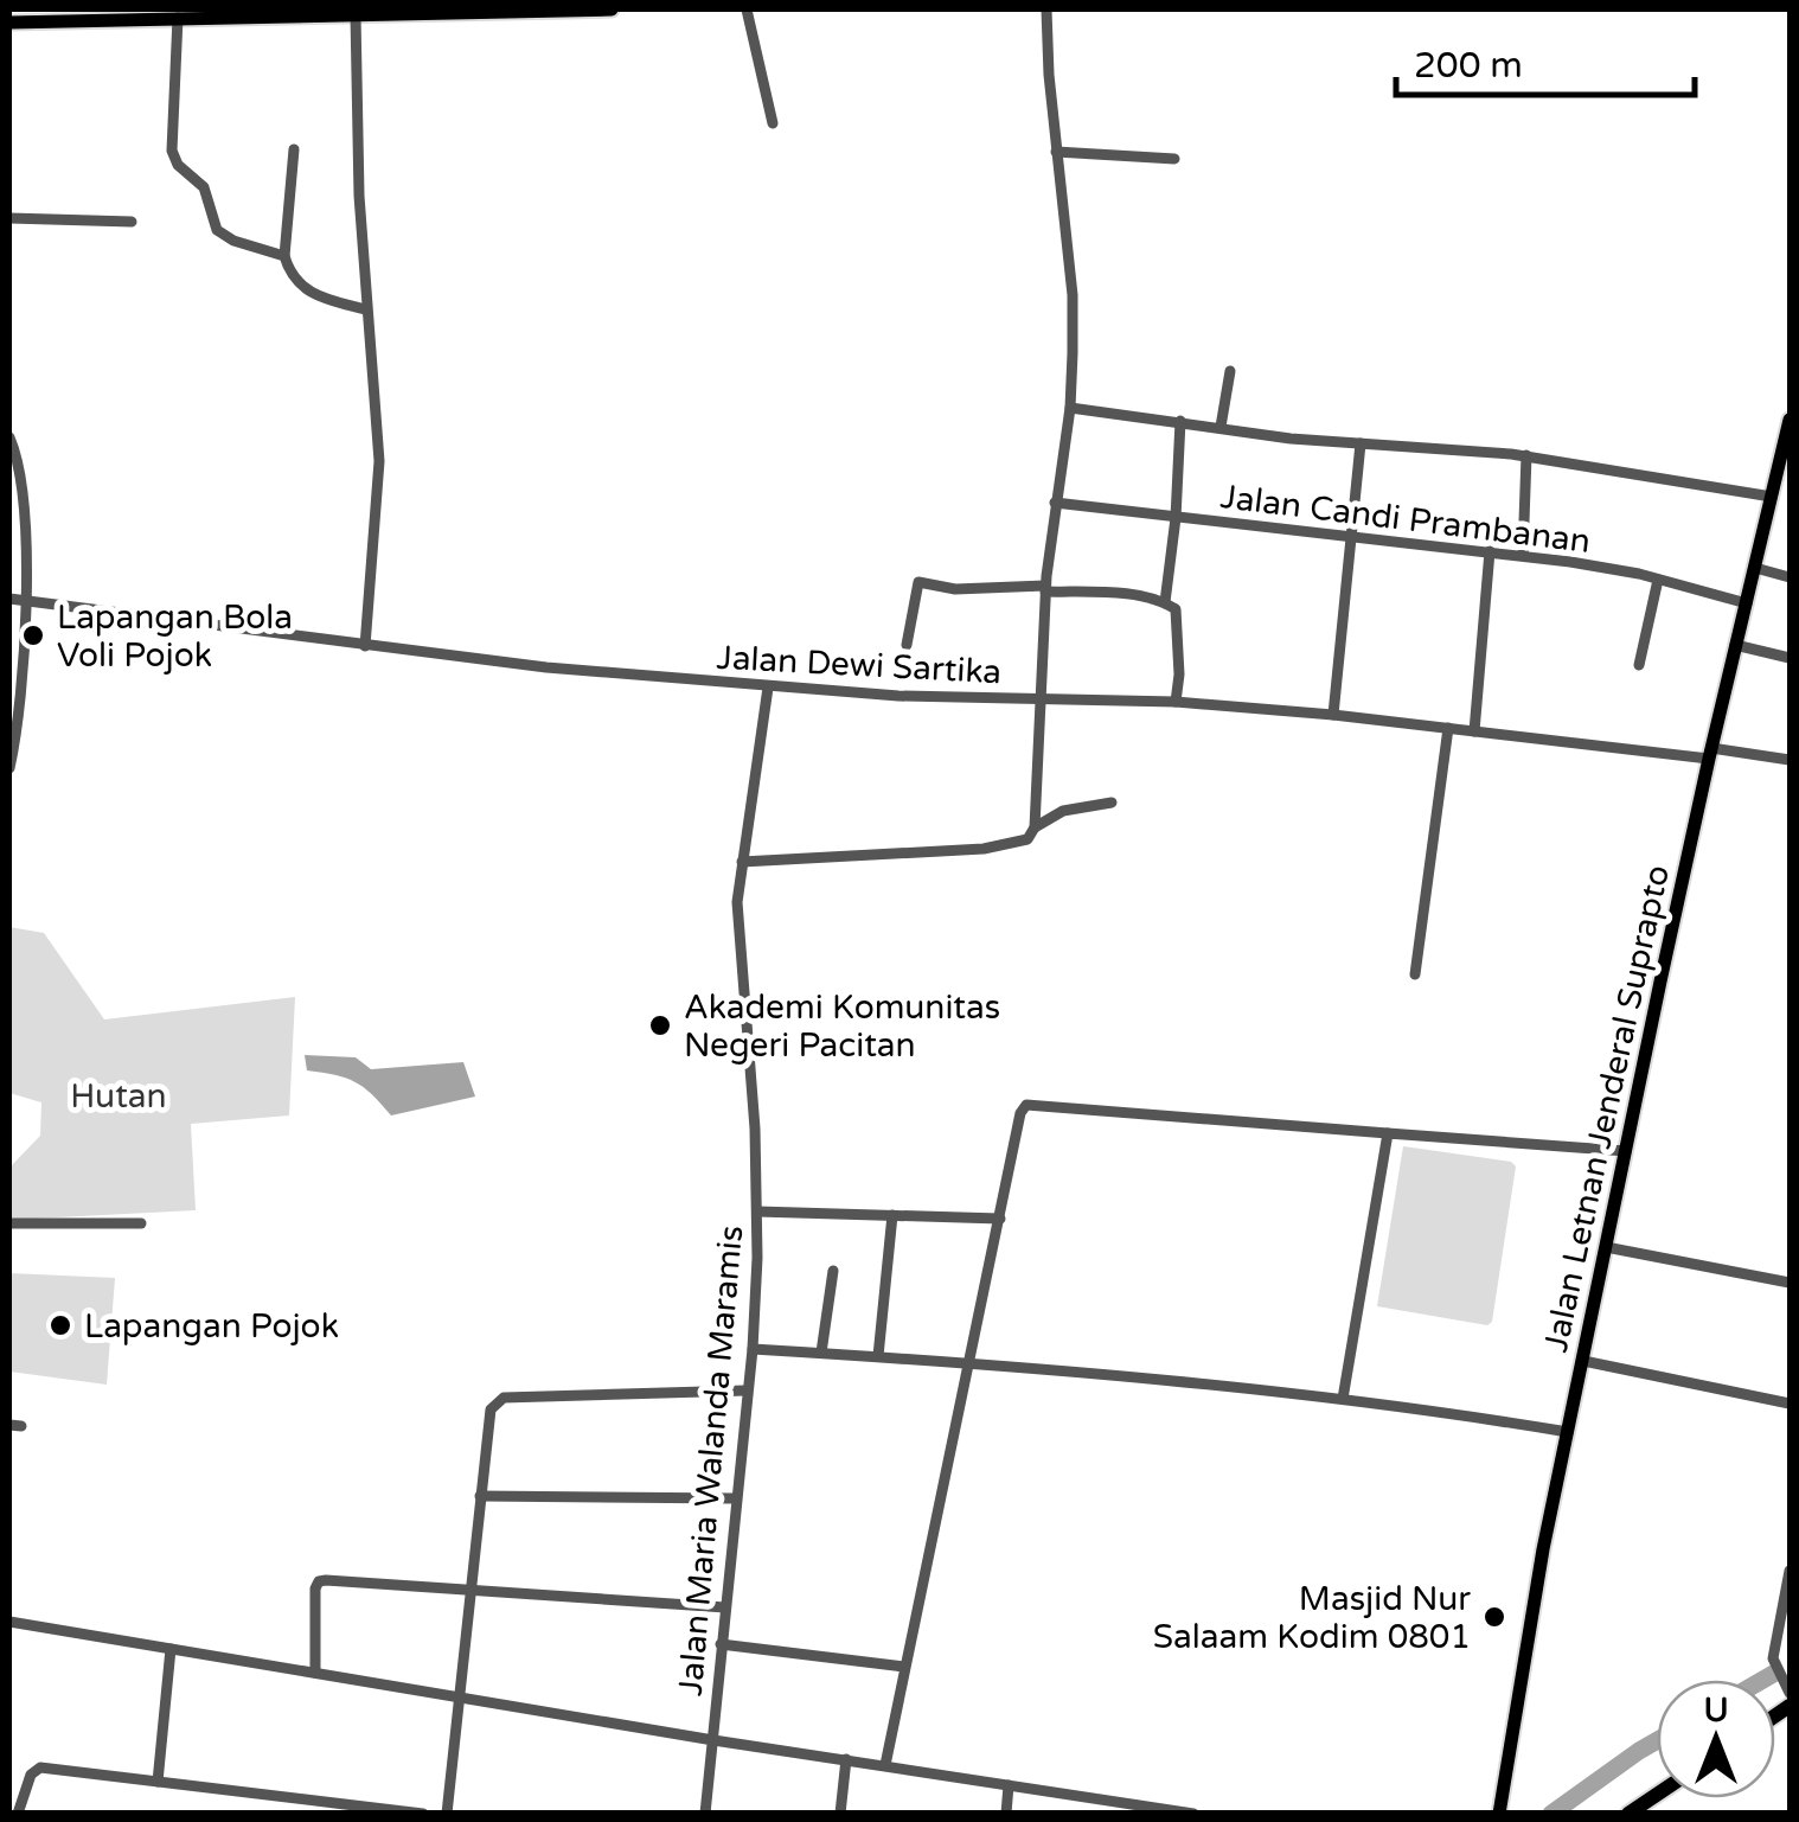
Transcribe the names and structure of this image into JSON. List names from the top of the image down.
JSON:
{
  "streets": {
    "main road": ["Jalan Letnan Jenderal Suprapto"],
    "street": ["Jalan Candi Prambanan", "Jalan Dewi Sartika", "Jalan Maria Walanda Maramis"]
  },
  "crossings": [
    ["Jalan Candi Prambanan", "Jalan Letnan Jenderal Suprapto"],
    ["Jalan Dewi Sartika", "Jalan Letnan Jenderal Suprapto"],
    ["Jalan Dewi Sartika", "Jalan Maria Walanda Maramis"]
  ],
  "parks": ["Hutan"],
  "places": [
    "Lapangan Bola Voli Pojok",
    "Akademi Komunitas Negeri Pacitan",
    "Lapangan Pojok",
    "Masjid Nur Salaam Kodim 0801"
  ],
  "scale_bar": "200 m",
  "north": "top"
}
